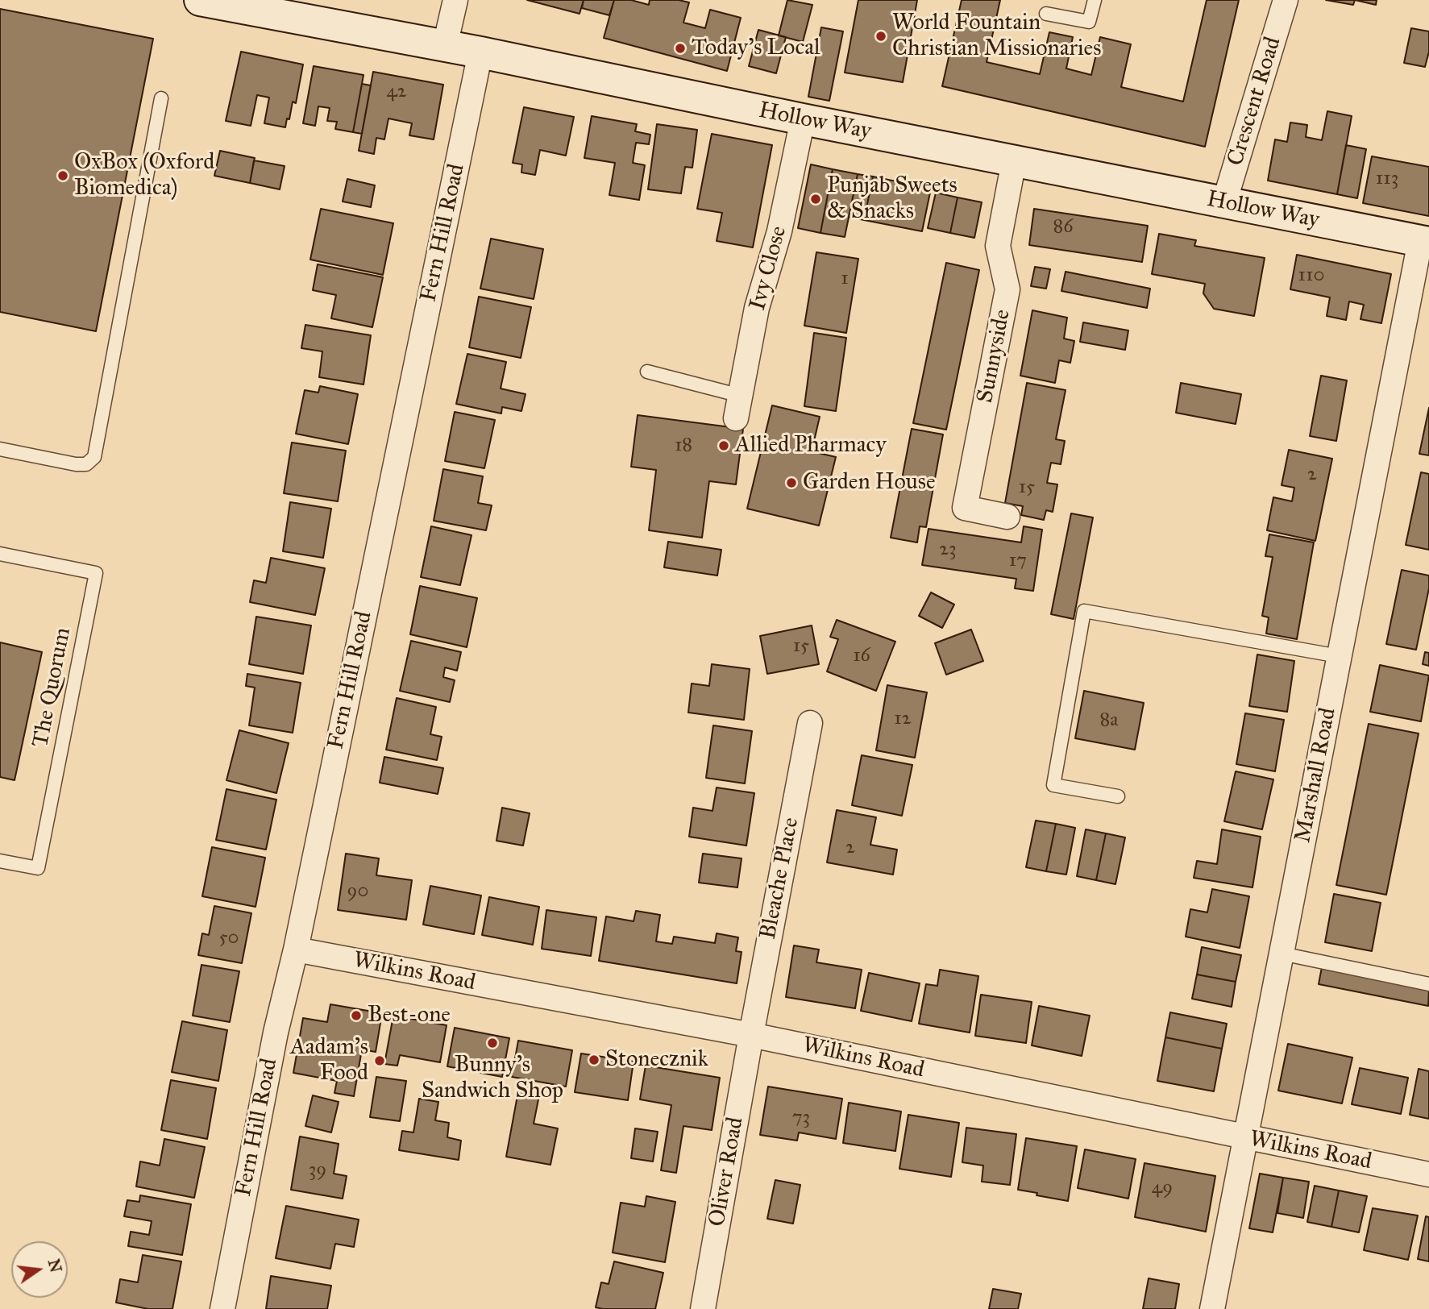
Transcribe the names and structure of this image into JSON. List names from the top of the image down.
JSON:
{
  "streets": {
    "main road": ["Hollow Way"],
    "street": [
      "Crescent Road",
      "Fern Hill Road",
      "Ivy Close",
      "Sunnyside",
      "Marshall Road",
      "Bleache Place",
      "Wilkins Road",
      "Oliver Road"
    ],
    "lane": ["The Quorum"]
  },
  "crossings": [
    ["Crescent Road", "Hollow Way"],
    ["Hollow Way", "Fern Hill Road"],
    ["Hollow Way", "Ivy Close"],
    ["Hollow Way", "Sunnyside"],
    ["Hollow Way", "Marshall Road"],
    ["Fern Hill Road", "Wilkins Road"],
    ["Marshall Road", "Wilkins Road"],
    ["Bleache Place", "Wilkins Road"],
    ["Bleache Place", "Oliver Road"],
    ["Wilkins Road", "Oliver Road"]
  ],
  "places": [
    "World Fountain Christian Missionaries",
    "Today's Local",
    "OxBox (Oxford Biomedica)",
    "Punjab Sweets & Snacks",
    "Allied Pharmacy",
    "Garden House",
    "Best-one",
    "Bunny's Sandwich Shop",
    "Stonecznik",
    "Aadam's Food"
  ],
  "house_numbers": [
    "42",
    "113",
    "86",
    "110",
    "1",
    "18",
    "2",
    "15",
    "23",
    "17",
    "15",
    "16",
    "12",
    "8a",
    "2",
    "90",
    "50",
    "73",
    "39",
    "49"
  ],
  "north": "right"
}
